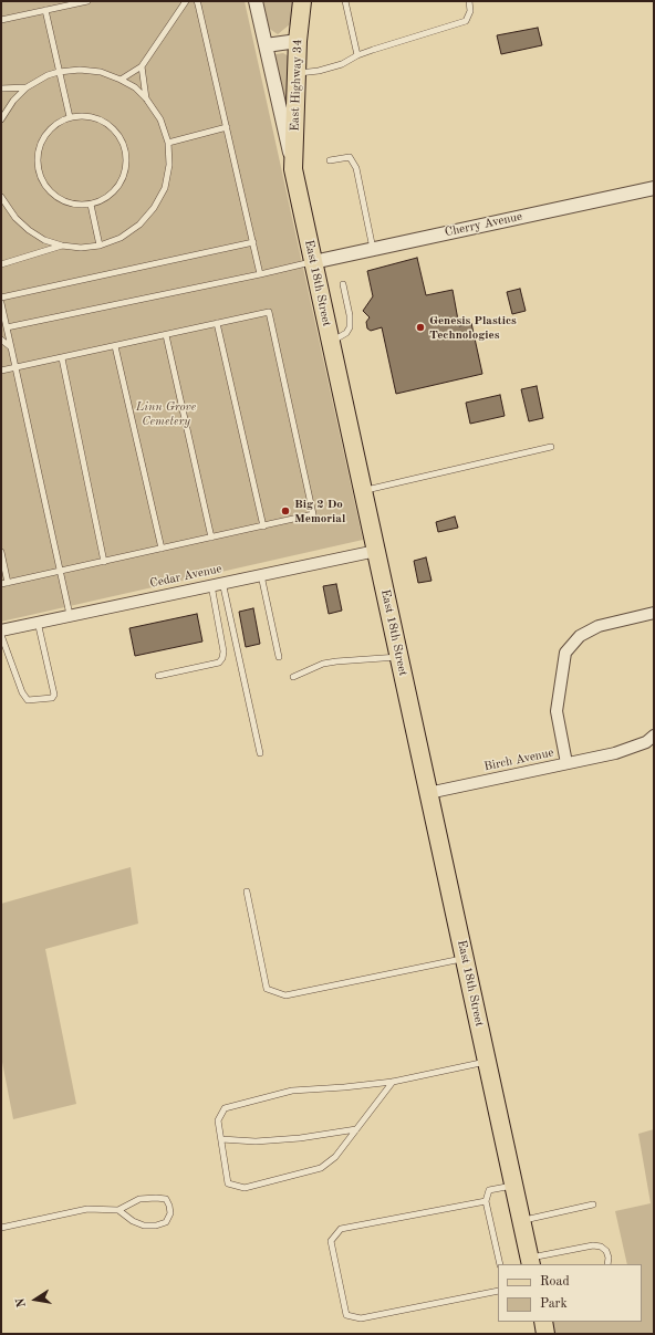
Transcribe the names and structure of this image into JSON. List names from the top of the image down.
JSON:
{
  "streets": {
    "main road": ["East Highway 34", "East 18th Street"],
    "street": ["Cherry Avenue", "Cedar Avenue", "Birch Avenue"]
  },
  "crossings": [
    ["East Highway 34", "East 18th Street"],
    ["Cherry Avenue", "East 18th Street"],
    ["East 18th Street", "Cedar Avenue"],
    ["East 18th Street", "Birch Avenue"]
  ],
  "parks": ["Linn Grove Cemetery"],
  "places": ["Genesis Plastics Technologies", "Big 2 Do Memorial"],
  "legend": ["Road", "Park"],
  "north": "left"
}
